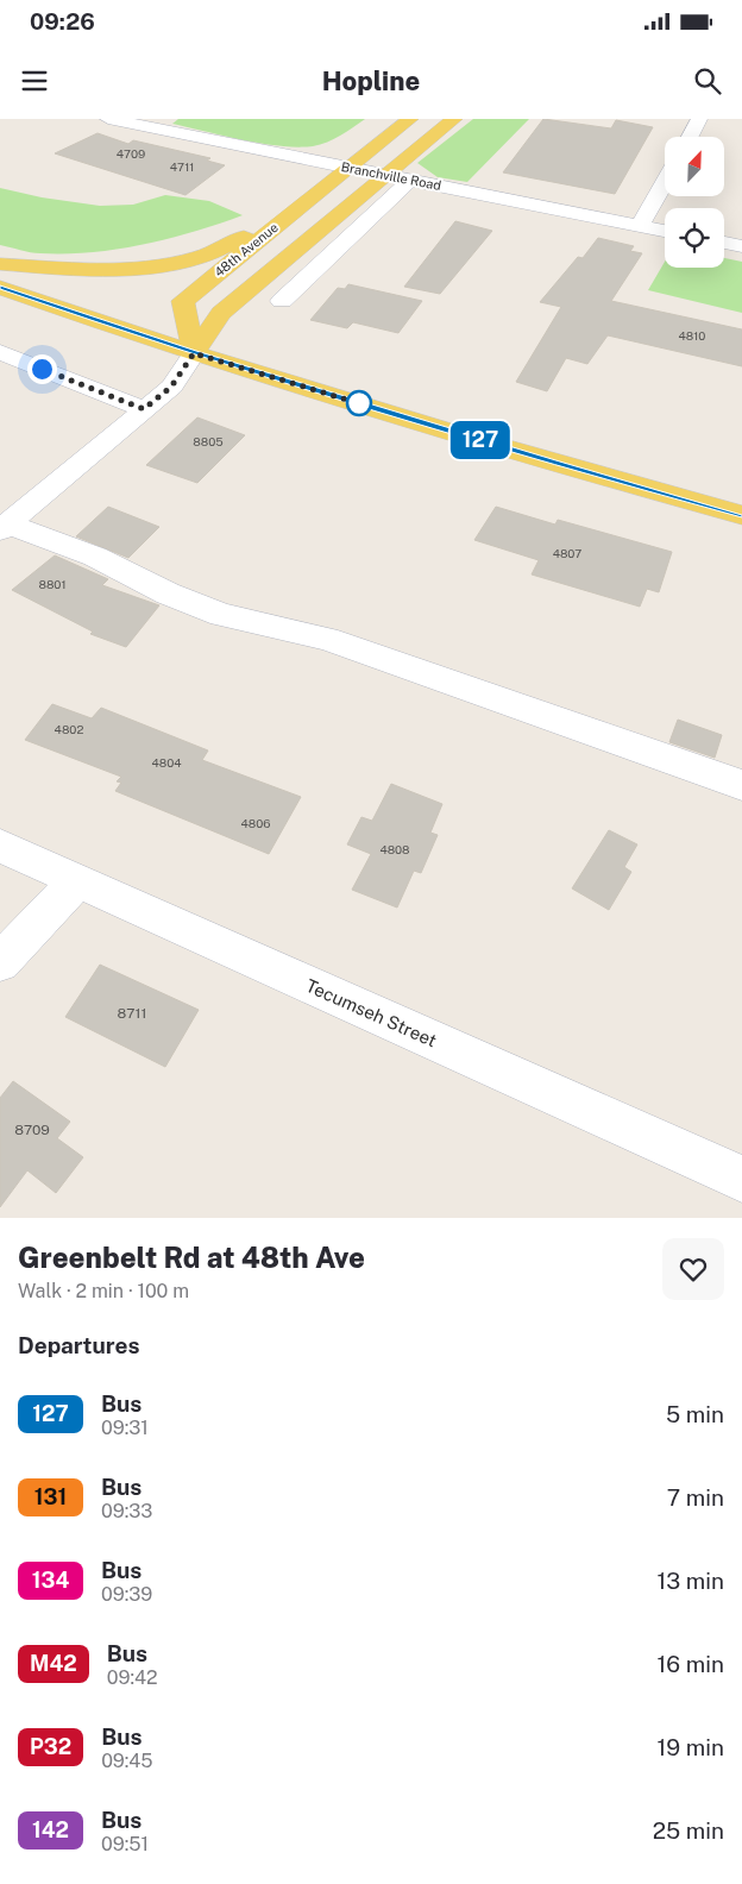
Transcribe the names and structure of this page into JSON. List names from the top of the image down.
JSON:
{
  "streets": {
    "main road": ["48th Avenue"],
    "street": ["Branchville Road", "Tecumseh Street"]
  },
  "crossings": [
    ["Branchville Road", "48th Avenue"]
  ],
  "lines": ["bus line 127"],
  "house_numbers": [
    "4709",
    "4711",
    "4810",
    "8805",
    "4807",
    "8801",
    "4802",
    "4804",
    "4806",
    "4808",
    "8711",
    "8709"
  ],
  "north": "top right",
  "page": {
    "status": "09:26",
    "header": "Hopline",
    "on_map": "127",
    "heading": [
      ["Greenbelt Rd at 48th Ave", "Walk · 2 min · 100 m"],
      "Departures"
    ],
    "list": [
      {
        "mark": "127",
        "name": "Bus",
        "note": "09:31",
        "value": "5 min"
      },
      {
        "mark": "131",
        "name": "Bus",
        "note": "09:33",
        "value": "7 min"
      },
      {
        "mark": "134",
        "name": "Bus",
        "note": "09:39",
        "value": "13 min"
      },
      {
        "mark": "M42",
        "name": "Bus",
        "note": "09:42",
        "value": "16 min"
      },
      {
        "mark": "P32",
        "name": "Bus",
        "note": "09:45",
        "value": "19 min"
      },
      {
        "mark": "142",
        "name": "Bus",
        "note": "09:51",
        "value": "25 min"
      }
    ]
  }
}
